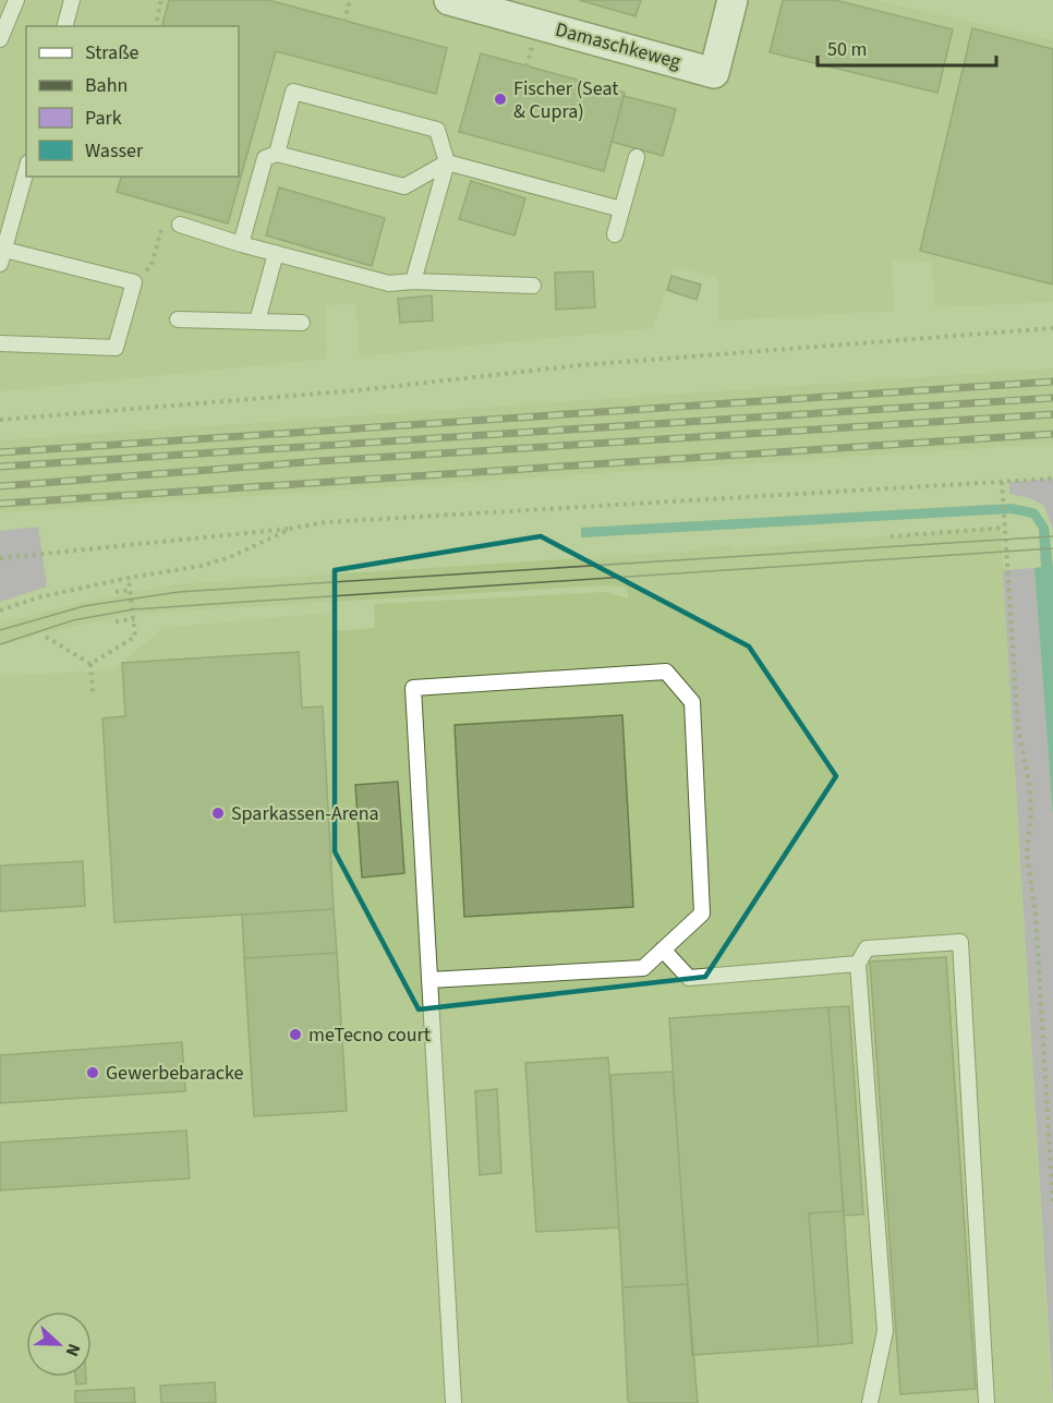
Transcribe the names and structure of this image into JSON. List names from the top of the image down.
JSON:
{
  "streets": {
    "street": ["Damaschkeweg"]
  },
  "places": [
    "Fischer (Seat & Cupra)",
    "Sparkassen-Arena",
    "meTecno court",
    "Gewerbebaracke"
  ],
  "legend": [
    "Straße",
    "Bahn",
    "Park",
    "Wasser"
  ],
  "scale_bar": "50 m",
  "north": "right"
}
